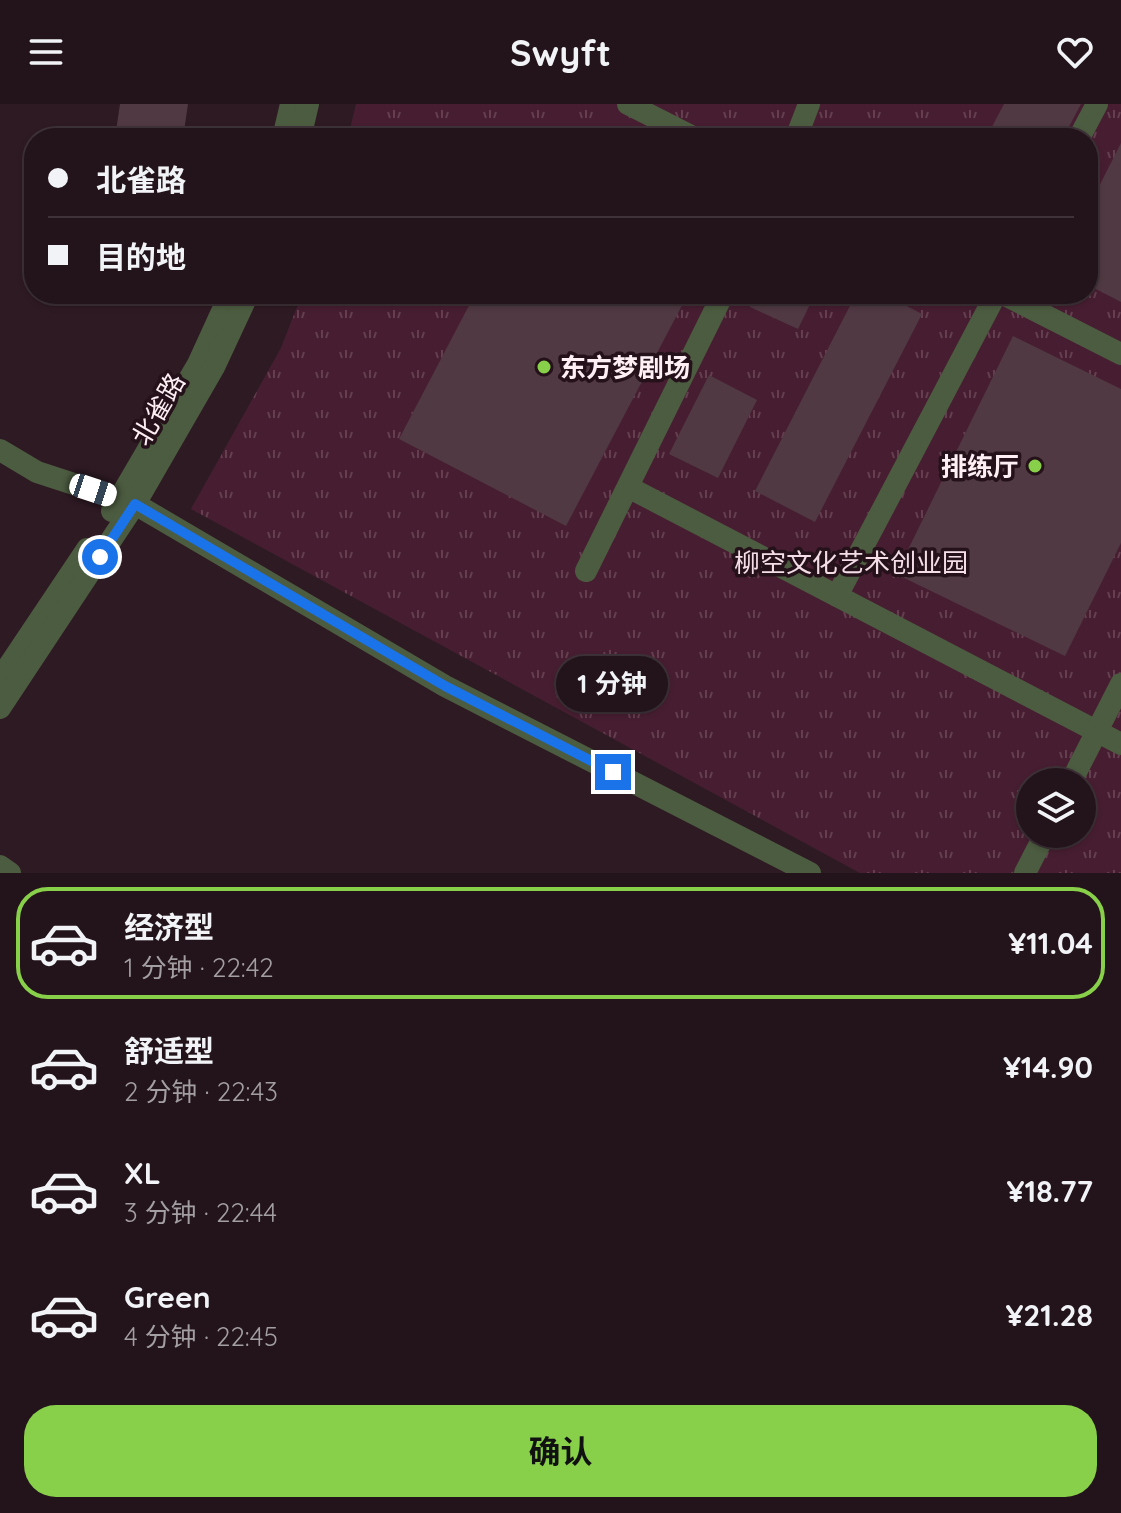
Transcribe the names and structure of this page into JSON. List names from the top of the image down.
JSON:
{
  "streets": {
    "street": ["北雀路"]
  },
  "parks": ["柳空文化艺术创业园"],
  "places": ["东方梦剧场", "排练厅"],
  "page": {
    "header": "Swyft",
    "banner": ["北雀路", "目的地"],
    "bubble": "1 分钟",
    "list": [
      {
        "name": "经济型",
        "note": "1 分钟 · 22:42",
        "value": "¥11.04"
      },
      {
        "name": "舒适型",
        "note": "2 分钟 · 22:43",
        "value": "¥14.90"
      },
      {
        "name": "XL",
        "note": "3 分钟 · 22:44",
        "value": "¥18.77"
      },
      {
        "name": "Green",
        "note": "4 分钟 · 22:45",
        "value": "¥21.28"
      }
    ],
    "buttons": "确认"
  }
}
